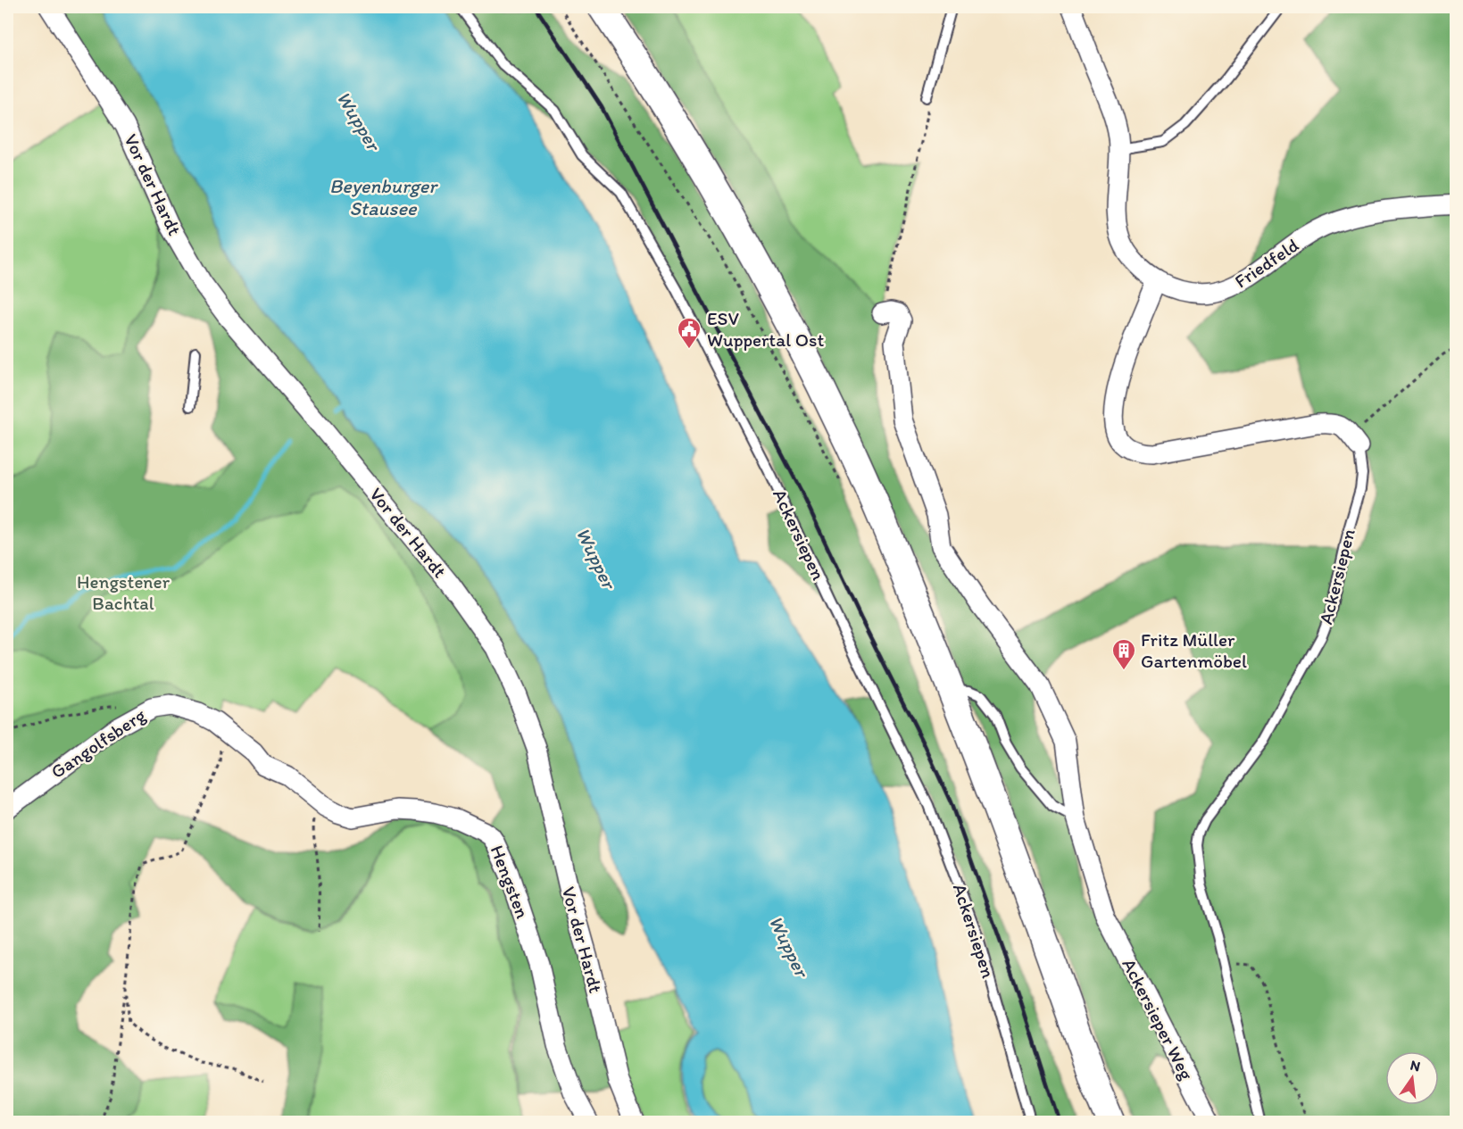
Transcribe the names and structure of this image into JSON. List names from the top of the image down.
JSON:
{
  "streets": {
    "street": [
      "Vor der Hardt",
      "Friedfeld",
      "Gangolfsberg",
      "Hengsten",
      "Ackersieper Weg"
    ],
    "lane": ["Ackersiepen"]
  },
  "crossings": [
    ["Gangolfsberg", "Hengsten"]
  ],
  "water": ["Wupper", "Beyenburger Stausee"],
  "parks": ["Hengstener Bachtal"],
  "places": {
    "public building": ["ESV Wuppertal Ost"],
    "building": ["Fritz Müller Gartenmöbel"]
  },
  "north": "top"
}
